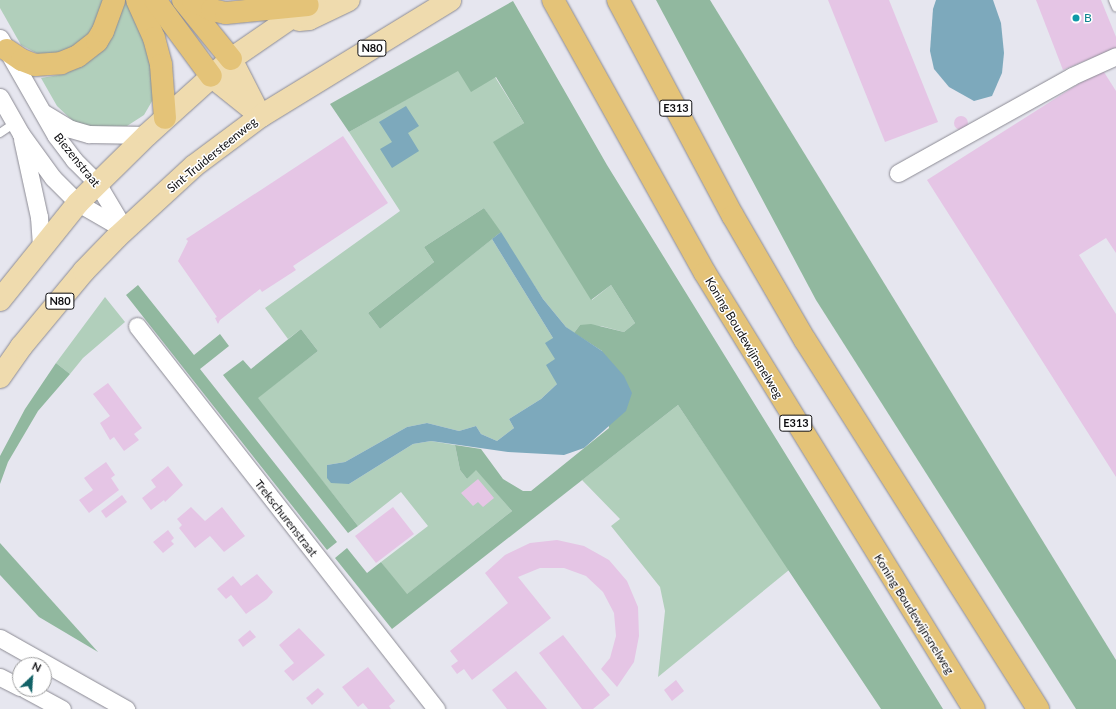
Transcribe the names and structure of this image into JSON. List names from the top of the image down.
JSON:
{
  "streets": {
    "highway": ["E313", "Koning Boudewijnsnelweg"],
    "main road": ["N80", "Sint-Truidersteenweg"],
    "street": ["Biezenstraat", "Trekschurenstraat"]
  },
  "crossings": [
    ["Sint-Truidersteenweg", "Biezenstraat"]
  ],
  "places": ["B"],
  "north": "top right"
}
